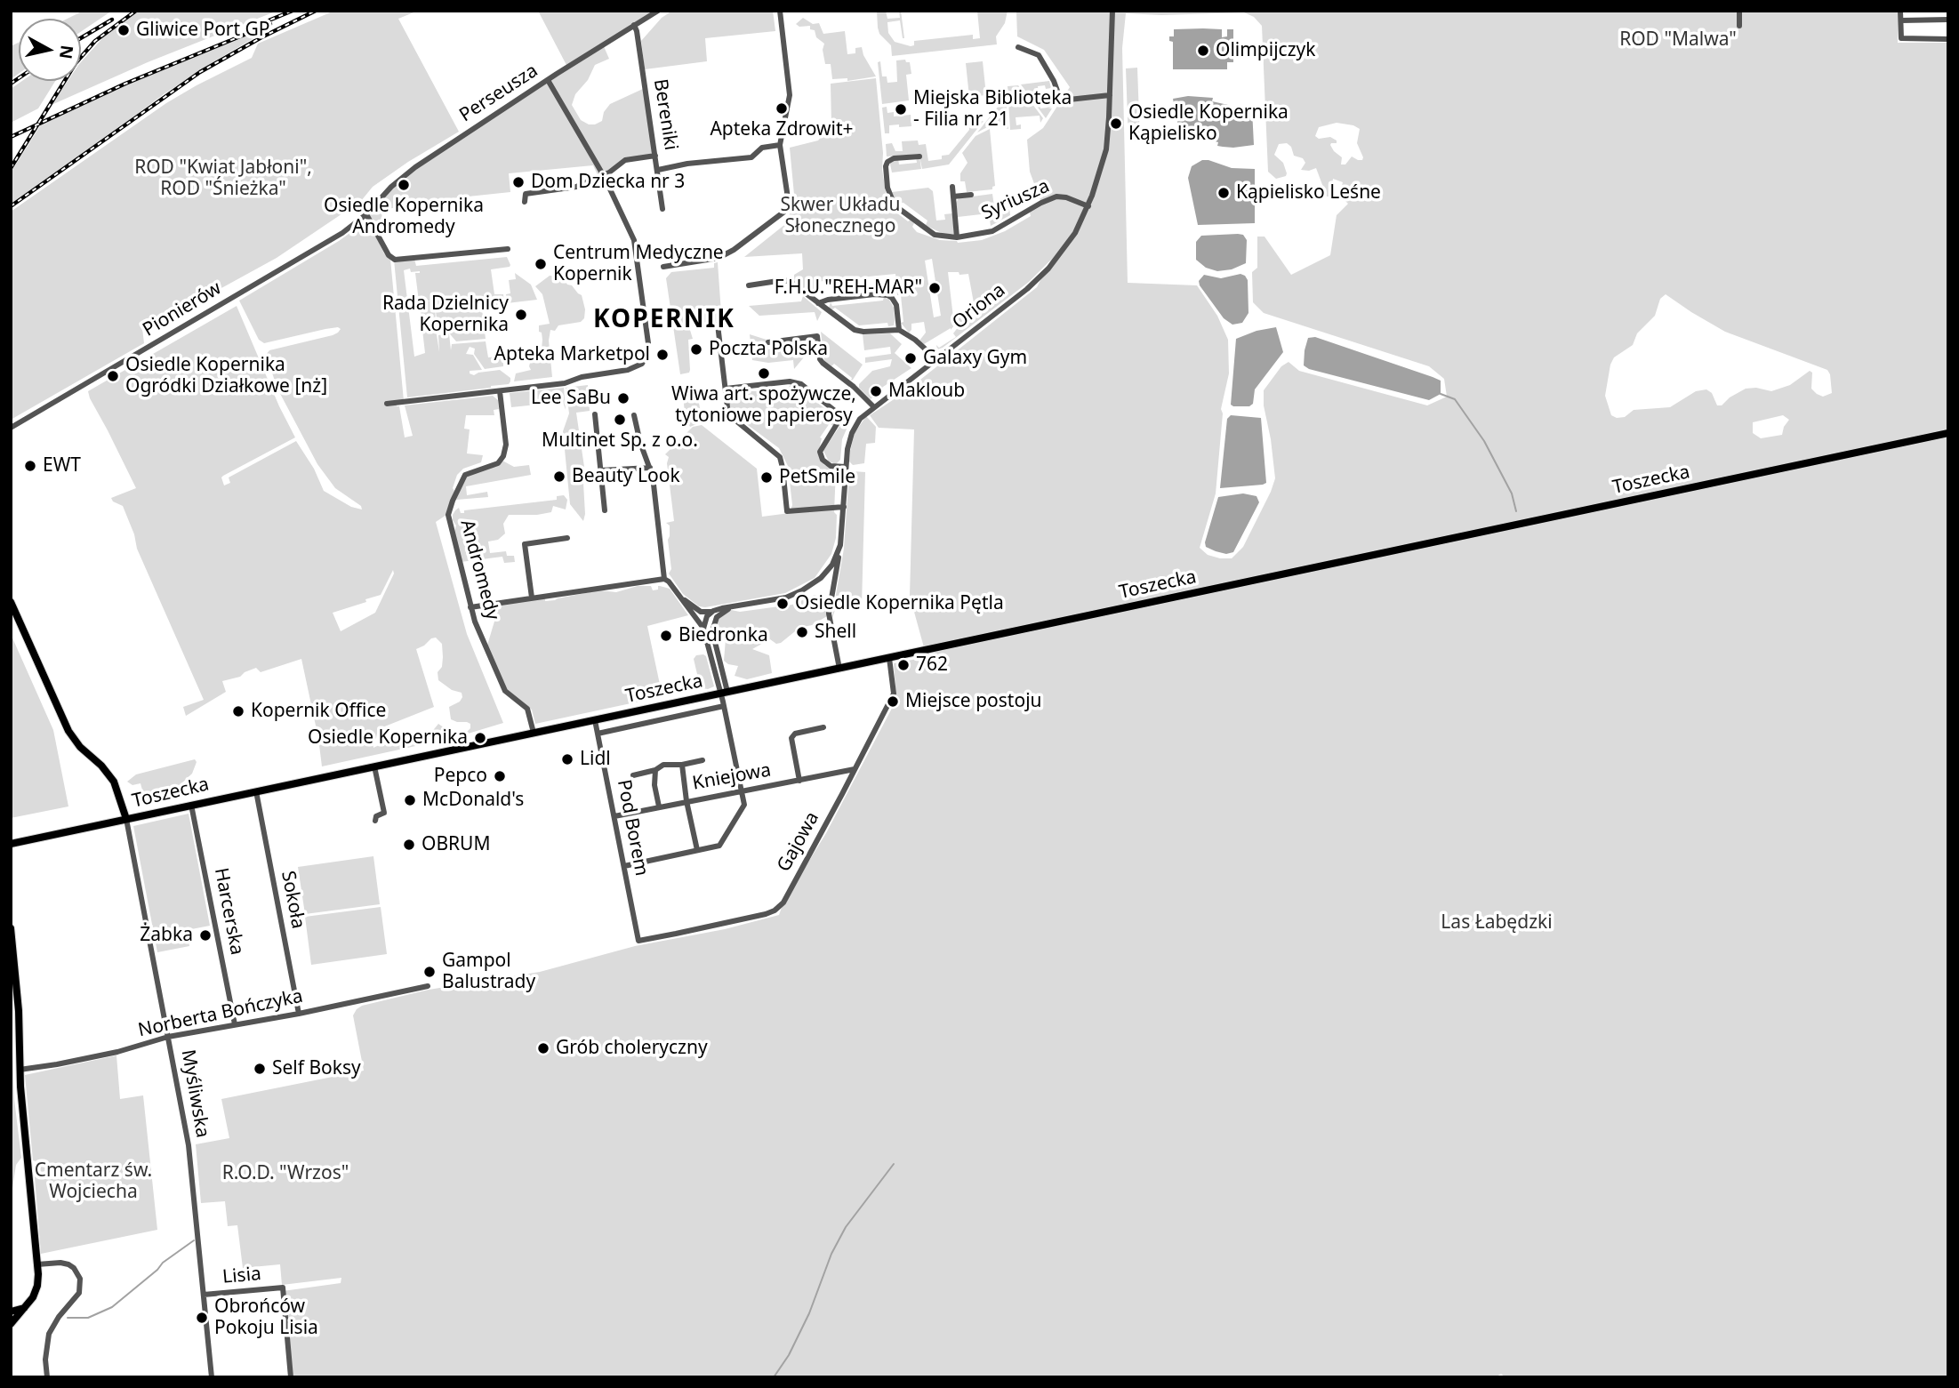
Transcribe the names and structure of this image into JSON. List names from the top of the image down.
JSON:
{
  "streets": {
    "main road": ["Toszecka"],
    "street": [
      "Perseusza",
      "Bereniki",
      "Syriusza",
      "Oriona",
      "Pionierów",
      "Andromedy",
      "Kniejowa",
      "Pod Borem",
      "Gajowa",
      "Sokoła",
      "Harcerska",
      "Norberta Bończyka",
      "Myśliwska",
      "Lisia"
    ]
  },
  "crossings": [
    ["Perseusza", "Bereniki"],
    ["Perseusza", "Pionierów"],
    ["Syriusza", "Oriona"],
    ["Toszecka", "Andromedy"],
    ["Toszecka", "Pod Borem"],
    ["Toszecka", "Gajowa"],
    ["Toszecka", "Sokoła"],
    ["Toszecka", "Harcerska"],
    ["Toszecka", "Myśliwska"],
    ["Kniejowa", "Pod Borem"],
    ["Kniejowa", "Gajowa"],
    ["Pod Borem", "Gajowa"],
    ["Sokoła", "Norberta Bończyka"],
    ["Harcerska", "Norberta Bończyka"],
    ["Norberta Bończyka", "Myśliwska"],
    ["Myśliwska", "Lisia"]
  ],
  "districts": ["KOPERNIK"],
  "parks": [
    "ROD \"Malwa\"",
    "ROD \"Kwiat Jabłoni\", ROD \"Śnieżka\"",
    "Skwer Układu Słonecznego",
    "Las Łabędzki",
    "Cmentarz św. Wojciecha",
    "R.O.D. \"Wrzos\""
  ],
  "places": [
    "Gliwice Port GP",
    "Olimpijczyk",
    "Apteka Zdrowit+",
    "Miejska Biblioteka - Filia nr 21",
    "Osiedle Kopernika Kąpielisko",
    "Dom Dziecka nr 3",
    "Osiedle Kopernika Andromedy",
    "Kąpielisko Leśne",
    "Centrum Medyczne Kopernik",
    "F.H.U.\"REH-MAR\"",
    "Rada Dzielnicy Kopernika",
    "Poczta Polska",
    "Apteka Marketpol",
    "Galaxy Gym",
    "Wiwa art. spożywcze, tytoniowe papierosy",
    "Osiedle Kopernika Ogródki Działkowe [nż]",
    "Makloub",
    "Lee SaBu",
    "Multinet Sp. z o.o.",
    "EWT",
    "Beauty Look",
    "PetSmile",
    "Osiedle Kopernika Pętla",
    "Shell",
    "Biedronka",
    "762",
    "Miejsce postoju",
    "Kopernik Office",
    "Osiedle Kopernika",
    "Lidl",
    "Pepco",
    "McDonald's",
    "OBRUM",
    "Żabka",
    "Gampol Balustrady",
    "Grób choleryczny",
    "Self Boksy",
    "Obrońców Pokoju Lisia"
  ],
  "north": "right"
}
